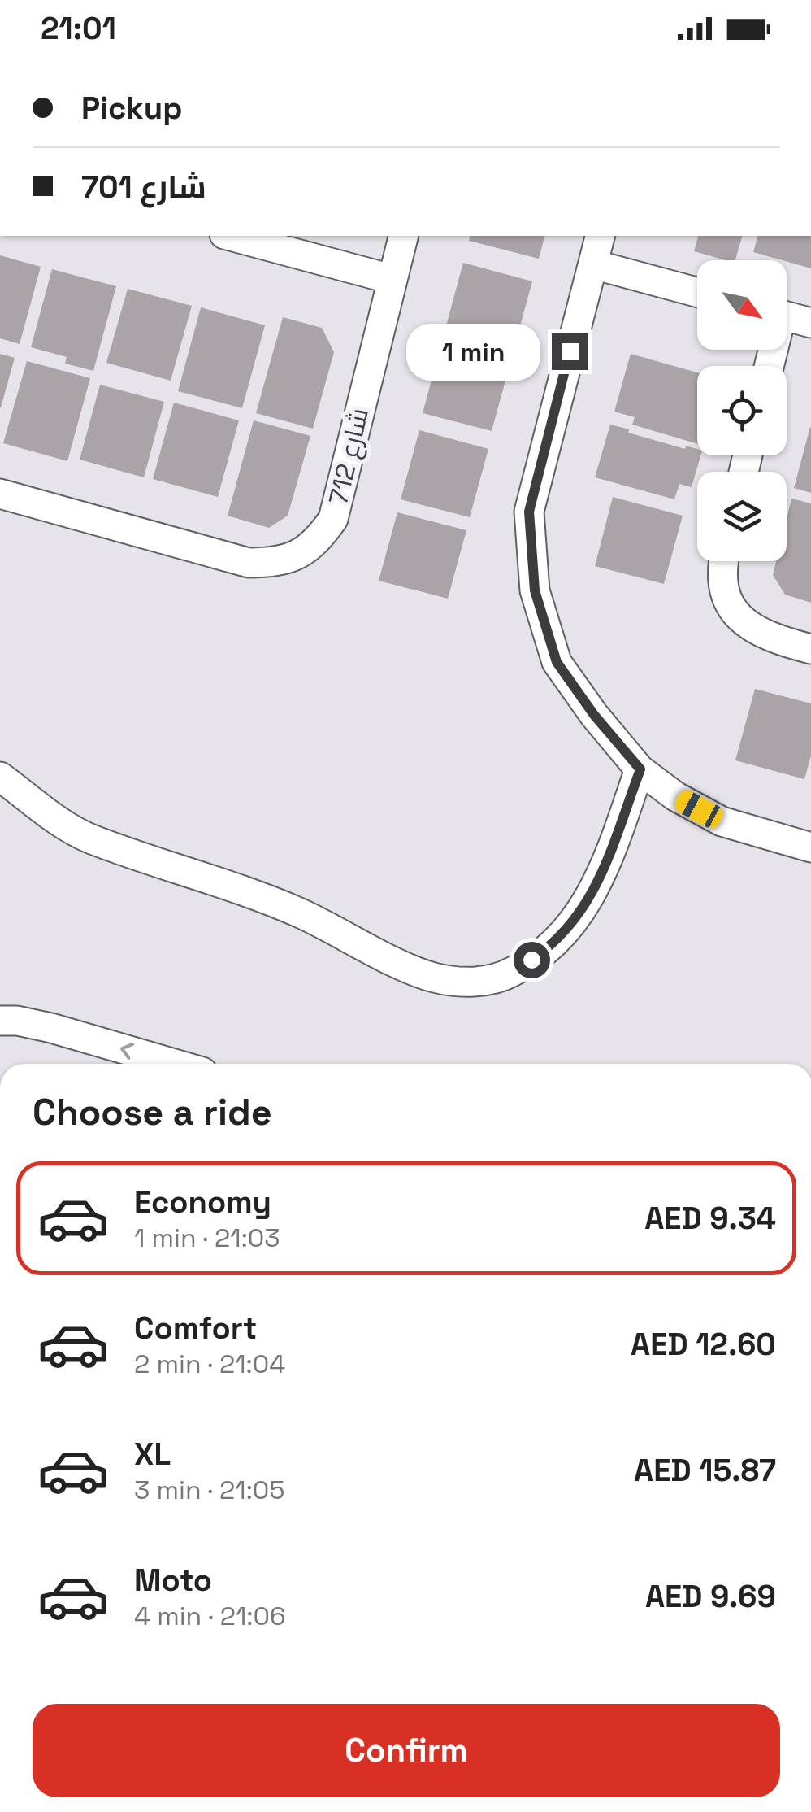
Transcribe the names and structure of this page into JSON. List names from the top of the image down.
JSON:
{
  "streets": {
    "street": ["شارع 712"]
  },
  "north": "bottom right",
  "page": {
    "status": "21:01",
    "banner": ["Pickup", "شارع 701"],
    "bubble": "1 min",
    "heading": "Choose a ride",
    "list": [
      {
        "name": "Economy",
        "note": "1 min · 21:03",
        "value": "AED 9.34"
      },
      {
        "name": "Comfort",
        "note": "2 min · 21:04",
        "value": "AED 12.60"
      },
      {
        "name": "XL",
        "note": "3 min · 21:05",
        "value": "AED 15.87"
      },
      {
        "name": "Moto",
        "note": "4 min · 21:06",
        "value": "AED 9.69"
      }
    ],
    "buttons": "Confirm"
  }
}
